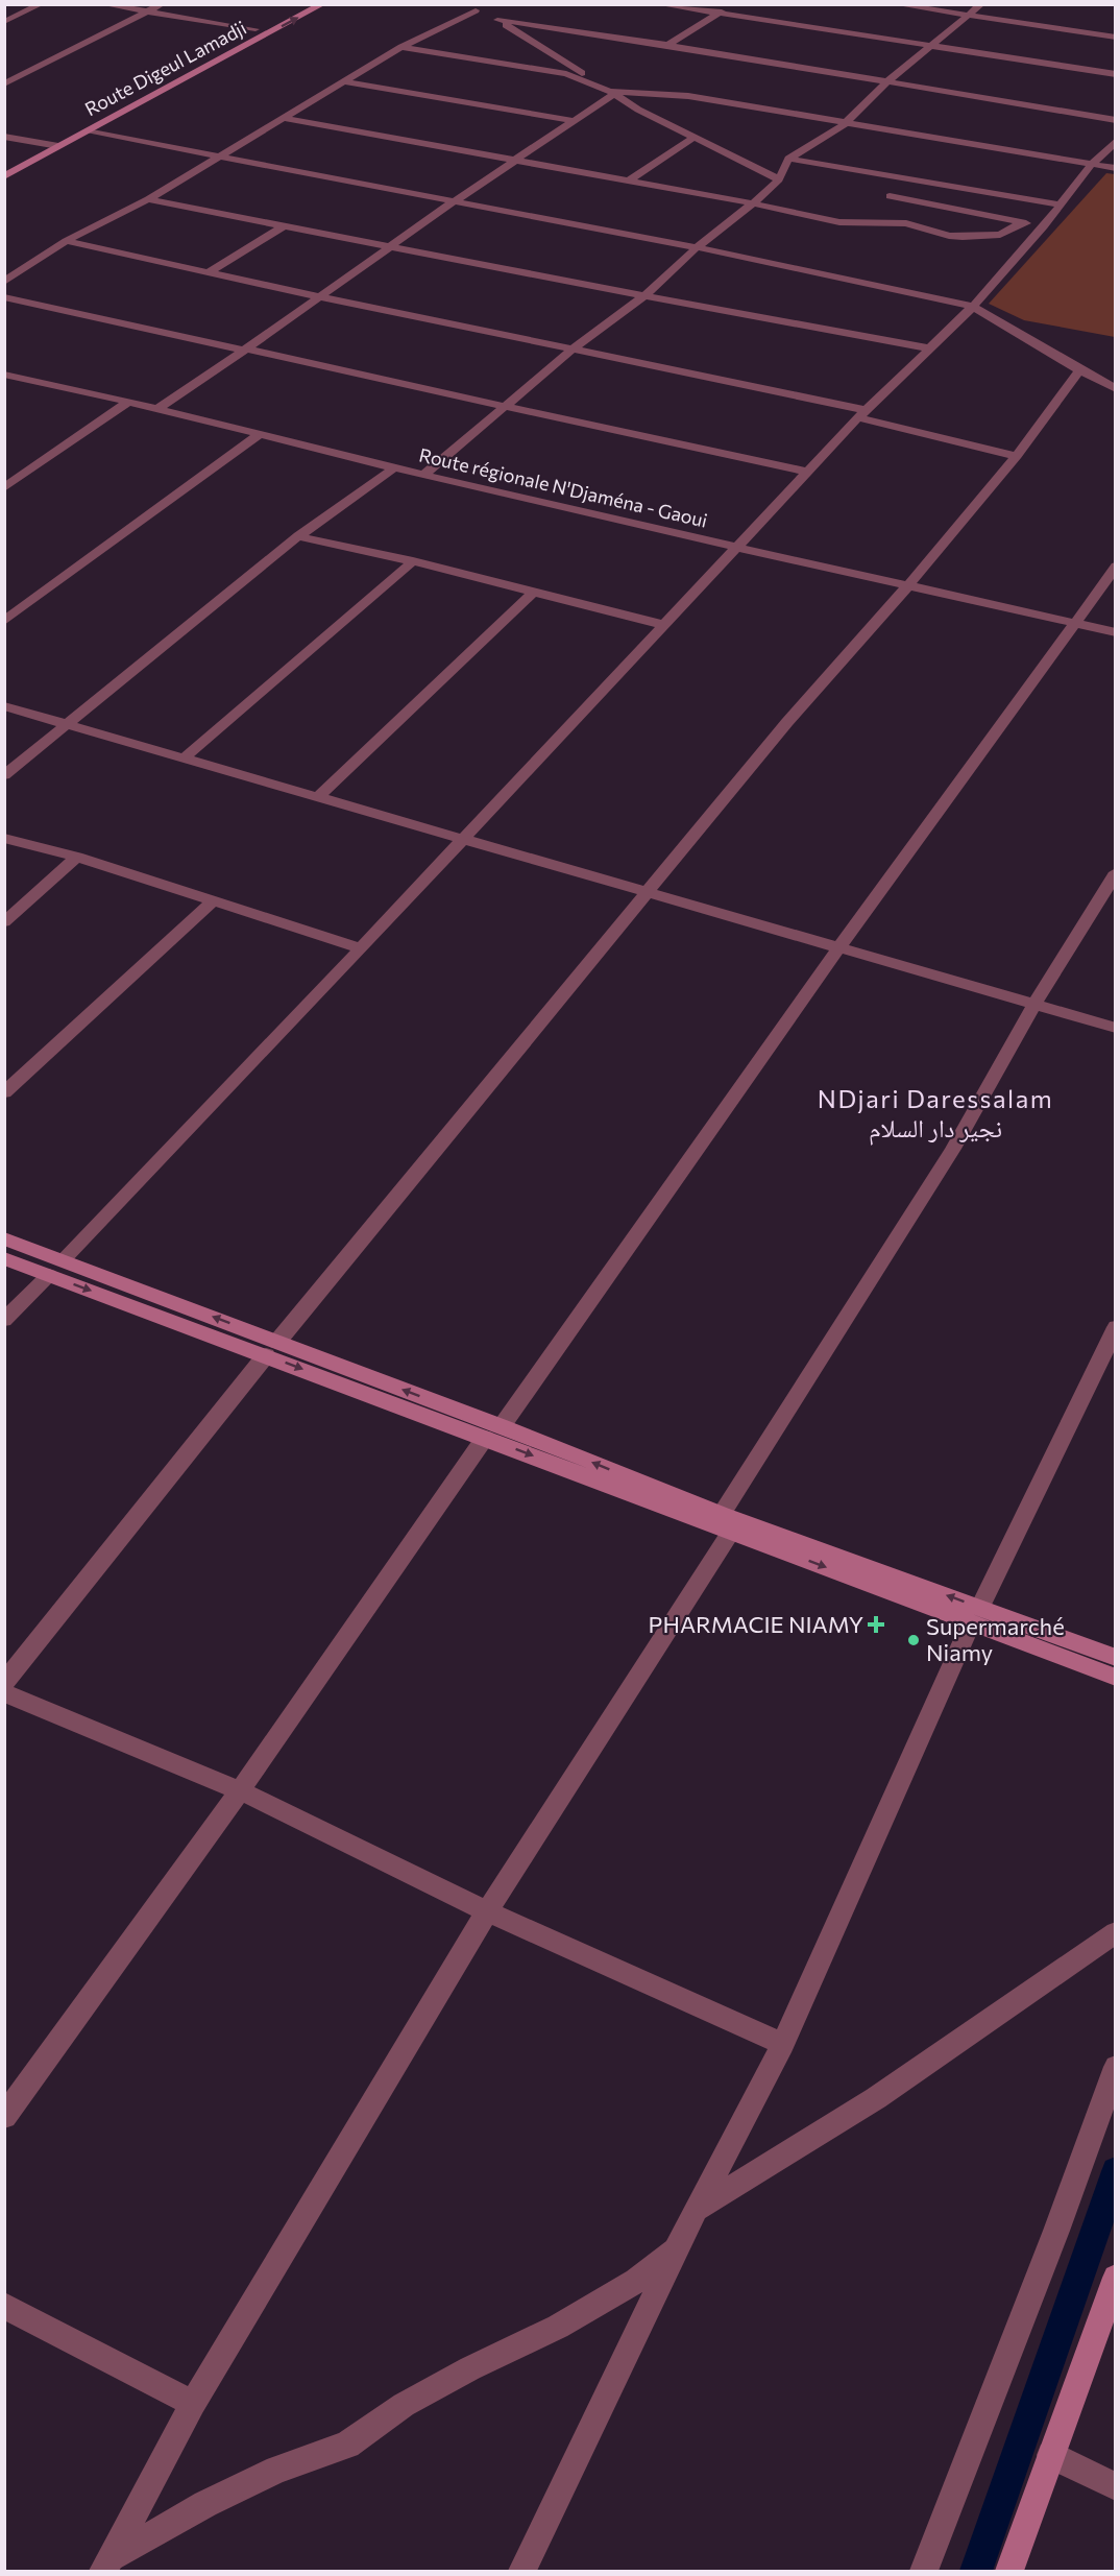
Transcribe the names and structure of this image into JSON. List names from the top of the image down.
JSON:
{
  "streets": {
    "main road": ["Route Digeul Lamadji"],
    "street": ["Route régionale N'Djaména - Gaoui"]
  },
  "districts": ["NDjari Daressalam نجير دار السلام"],
  "places": {
    "health": ["PHARMACIE NIAMY"],
    "other": ["Supermarché Niamy"]
  }
}
